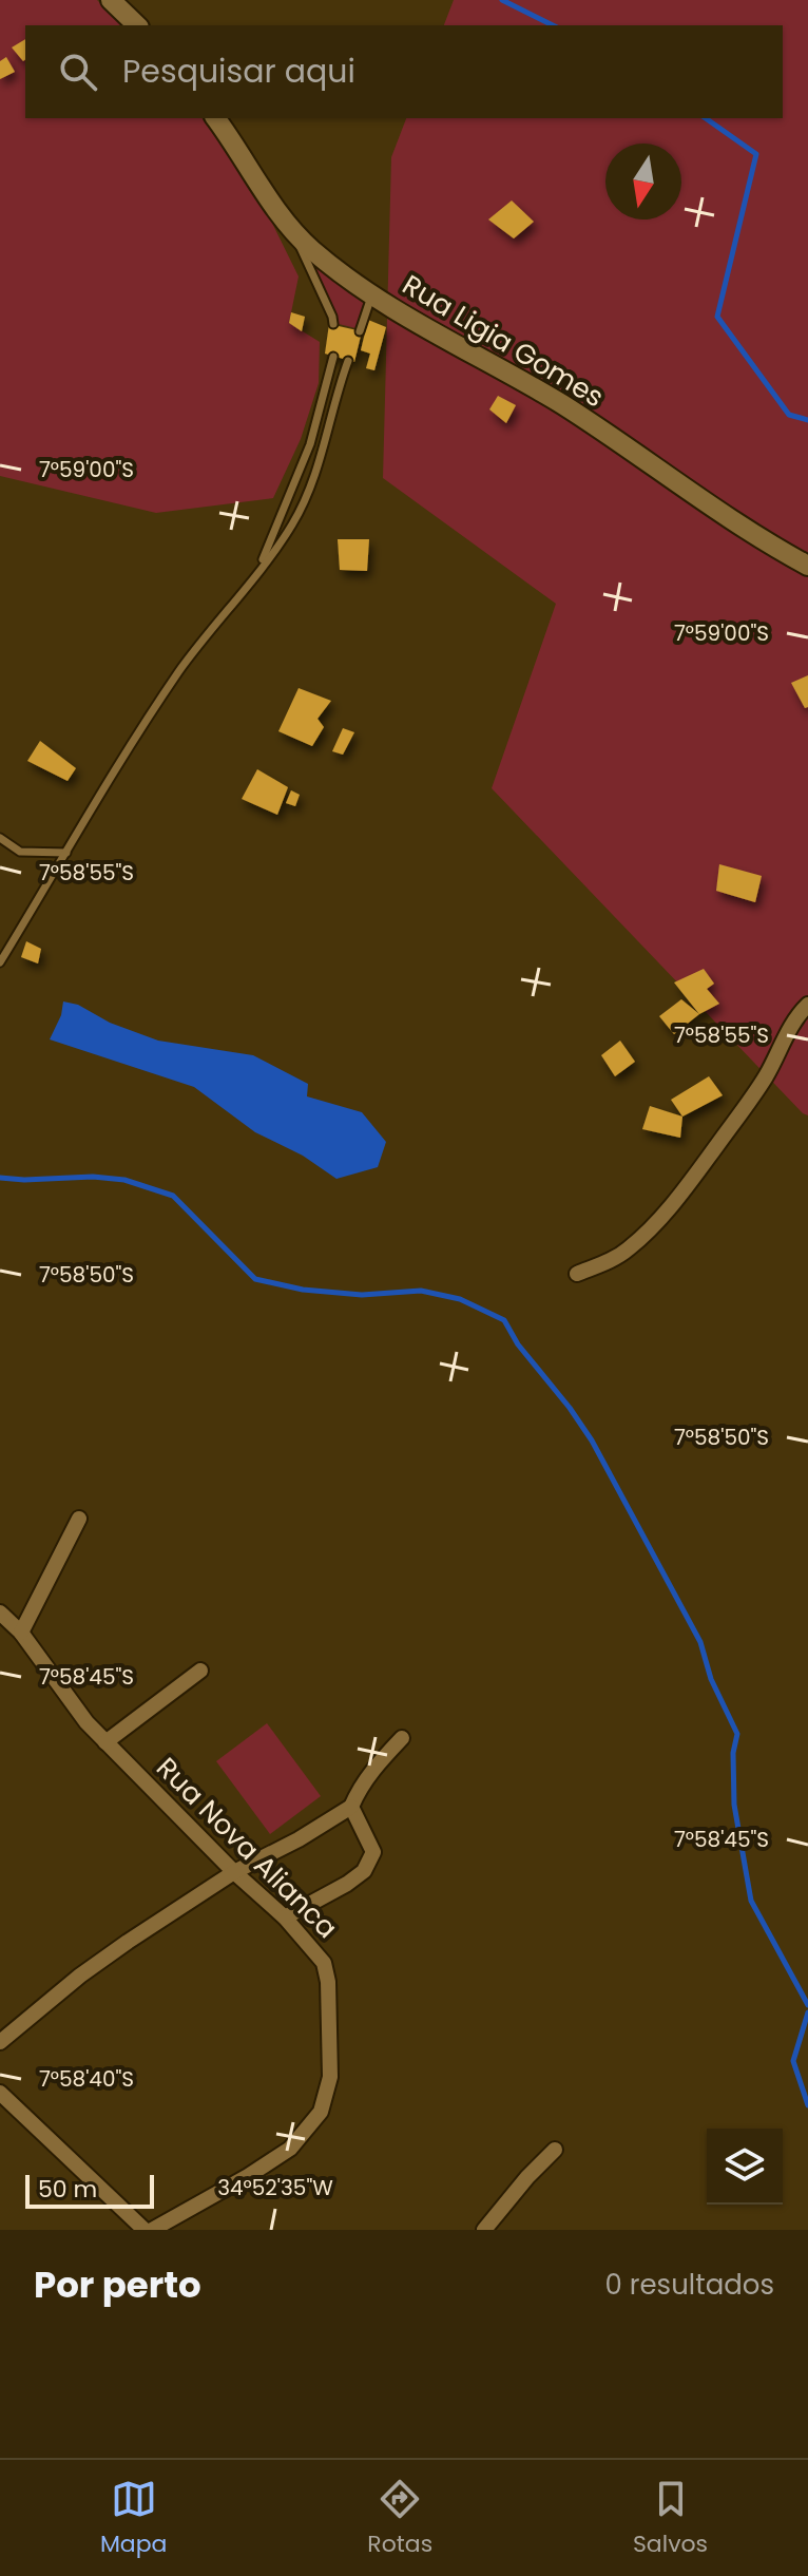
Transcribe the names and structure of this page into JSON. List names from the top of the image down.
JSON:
{
  "streets": {
    "street": ["Rua Ligia Gomes", "Rua Nova Alianca"]
  },
  "scale_bar": "50 m",
  "north": "bottom",
  "page": {
    "search": "Pesquisar aqui",
    "scale": "50 m",
    "heading": ["Por perto", "0 resultados"],
    "nav": ["Mapa", "Rotas", "Salvos"]
  },
  "coordinates": [
    "7°59'00\"S",
    "7°58'55\"S",
    "7°58'50\"S",
    "7°58'45\"S",
    "7°58'40\"S",
    "34°52'35\"W"
  ]
}
